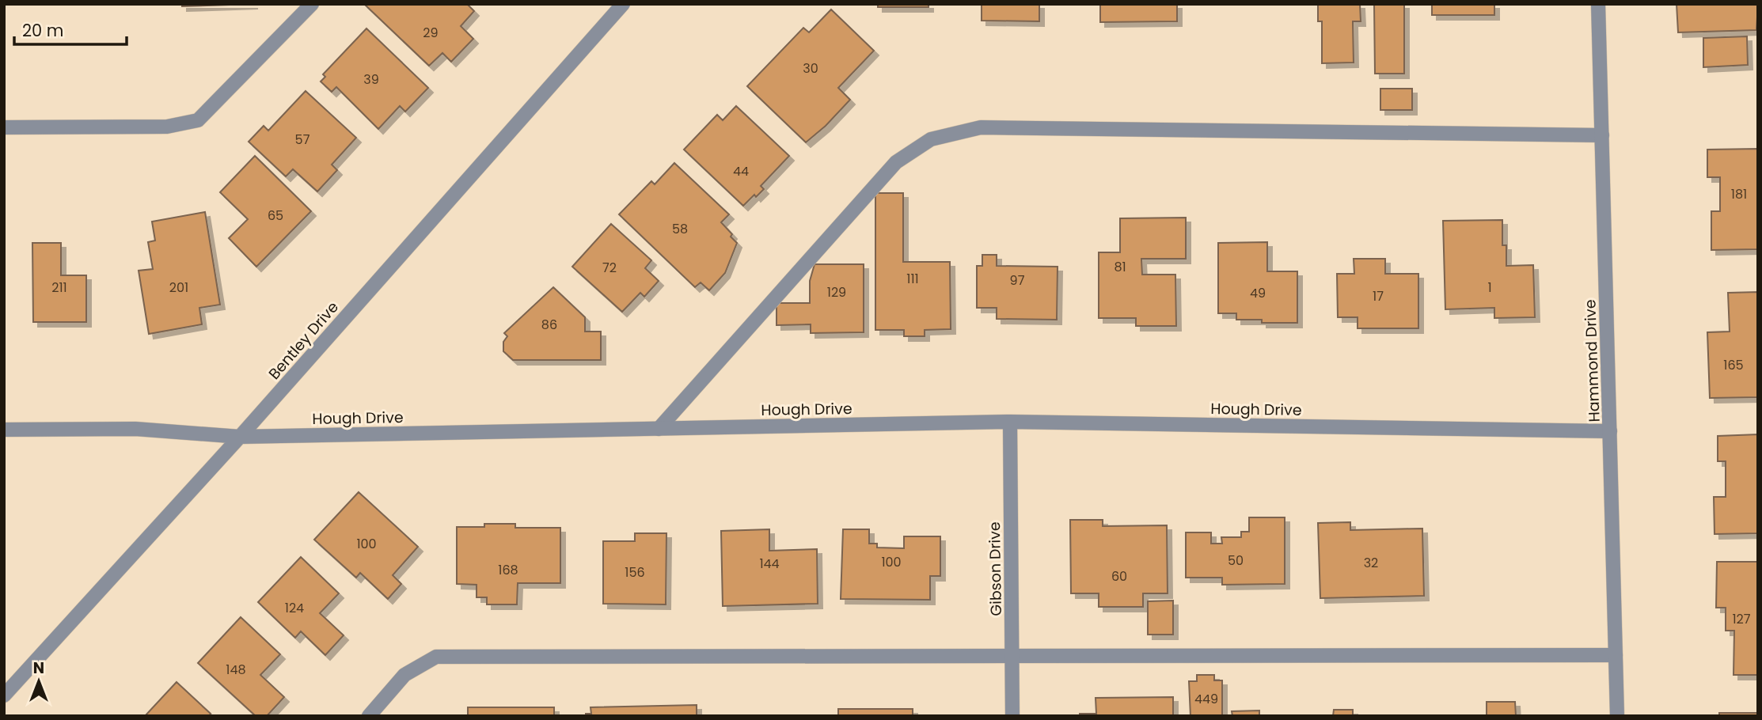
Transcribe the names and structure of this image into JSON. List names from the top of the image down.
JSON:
{
  "streets": {
    "street": [
      "Bentley Drive",
      "Hammond Drive",
      "Hough Drive",
      "Gibson Drive"
    ]
  },
  "crossings": [
    ["Bentley Drive", "Hough Drive"],
    ["Hammond Drive", "Hough Drive"],
    ["Hough Drive", "Gibson Drive"]
  ],
  "house_numbers": [
    "29",
    "30",
    "39",
    "57",
    "44",
    "181",
    "65",
    "58",
    "81",
    "72",
    "111",
    "97",
    "211",
    "201",
    "1",
    "129",
    "49",
    "17",
    "86",
    "165",
    "100",
    "50",
    "100",
    "32",
    "144",
    "168",
    "156",
    "60",
    "124",
    "127",
    "148",
    "449"
  ],
  "scale_bar": "20 m",
  "north": "top"
}
